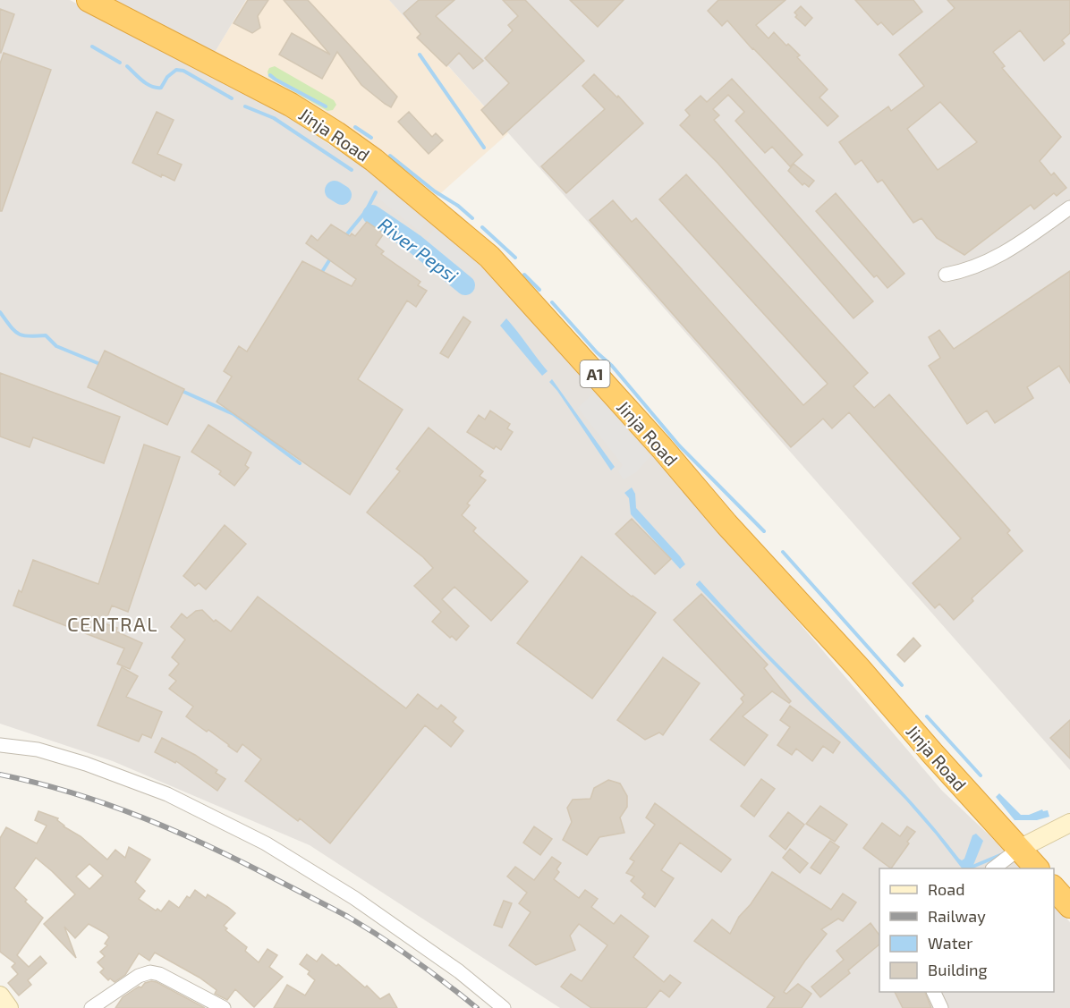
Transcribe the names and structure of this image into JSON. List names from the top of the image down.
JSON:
{
  "streets": {
    "highway": ["Jinja Road", "A1"]
  },
  "districts": ["CENTRAL"],
  "water": ["River Pepsi"],
  "legend": [
    "Road",
    "Railway",
    "Water",
    "Building"
  ]
}
